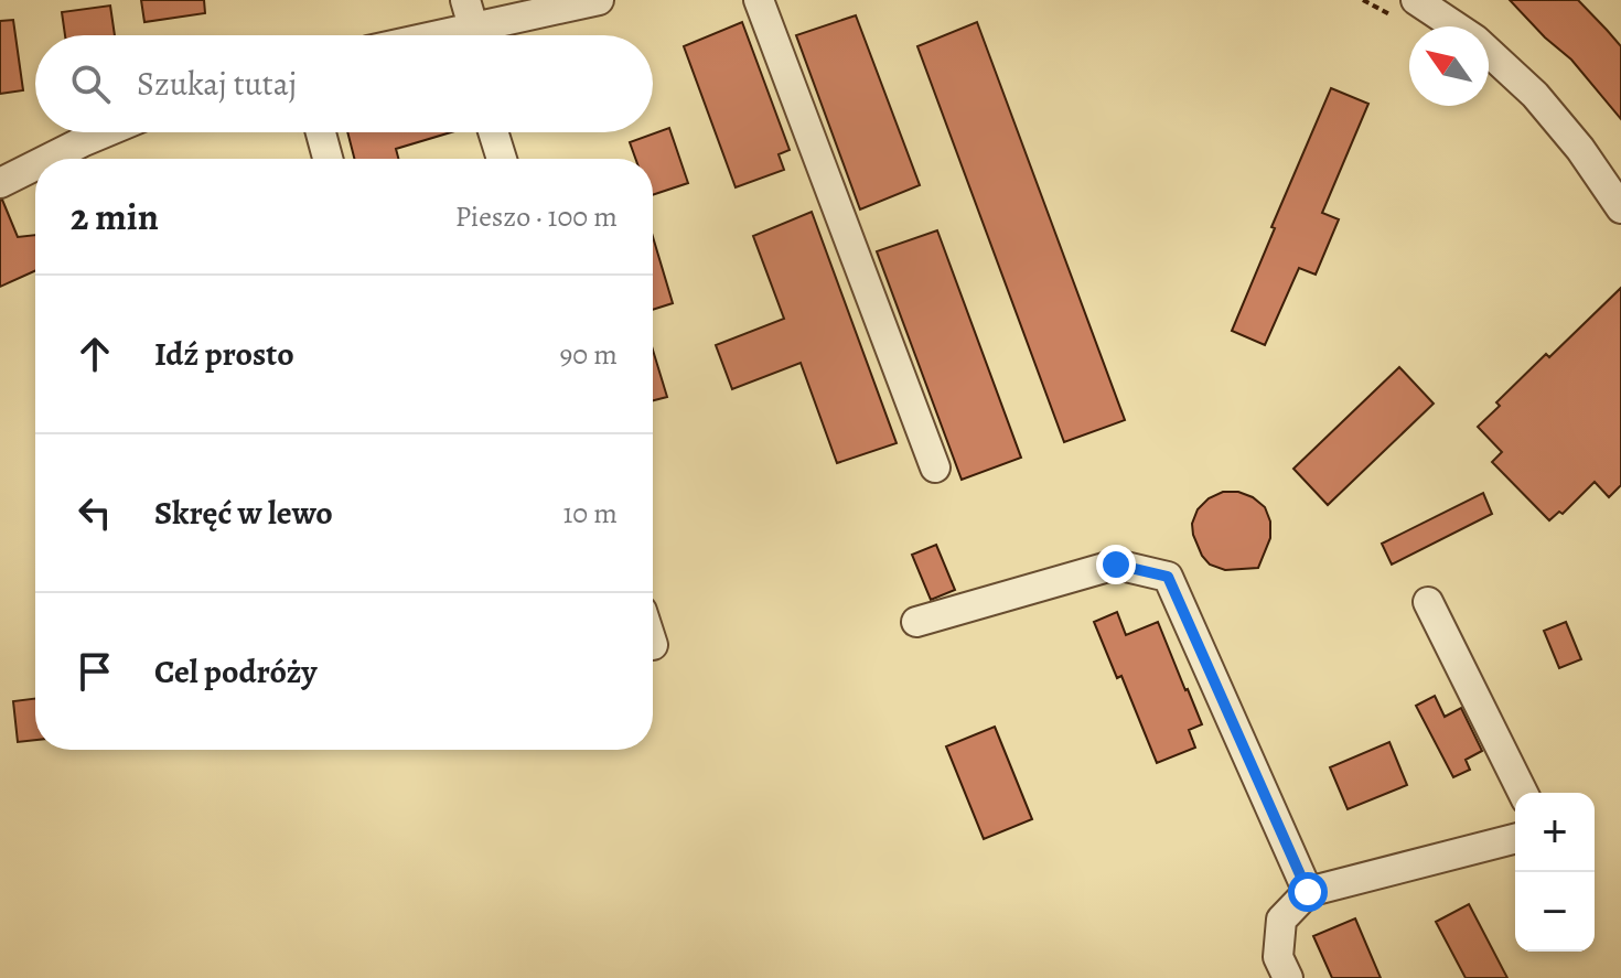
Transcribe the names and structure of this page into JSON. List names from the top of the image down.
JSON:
{
  "north": "top left",
  "page": {
    "search": "Szukaj tutaj",
    "heading": ["2 min", "Pieszo · 100 m"],
    "list": [
      ["Idź prosto", "90 m"],
      ["Skręć w lewo", "10 m"],
      "Cel podróży"
    ],
    "map_buttons": ["+", "−"]
  }
}
